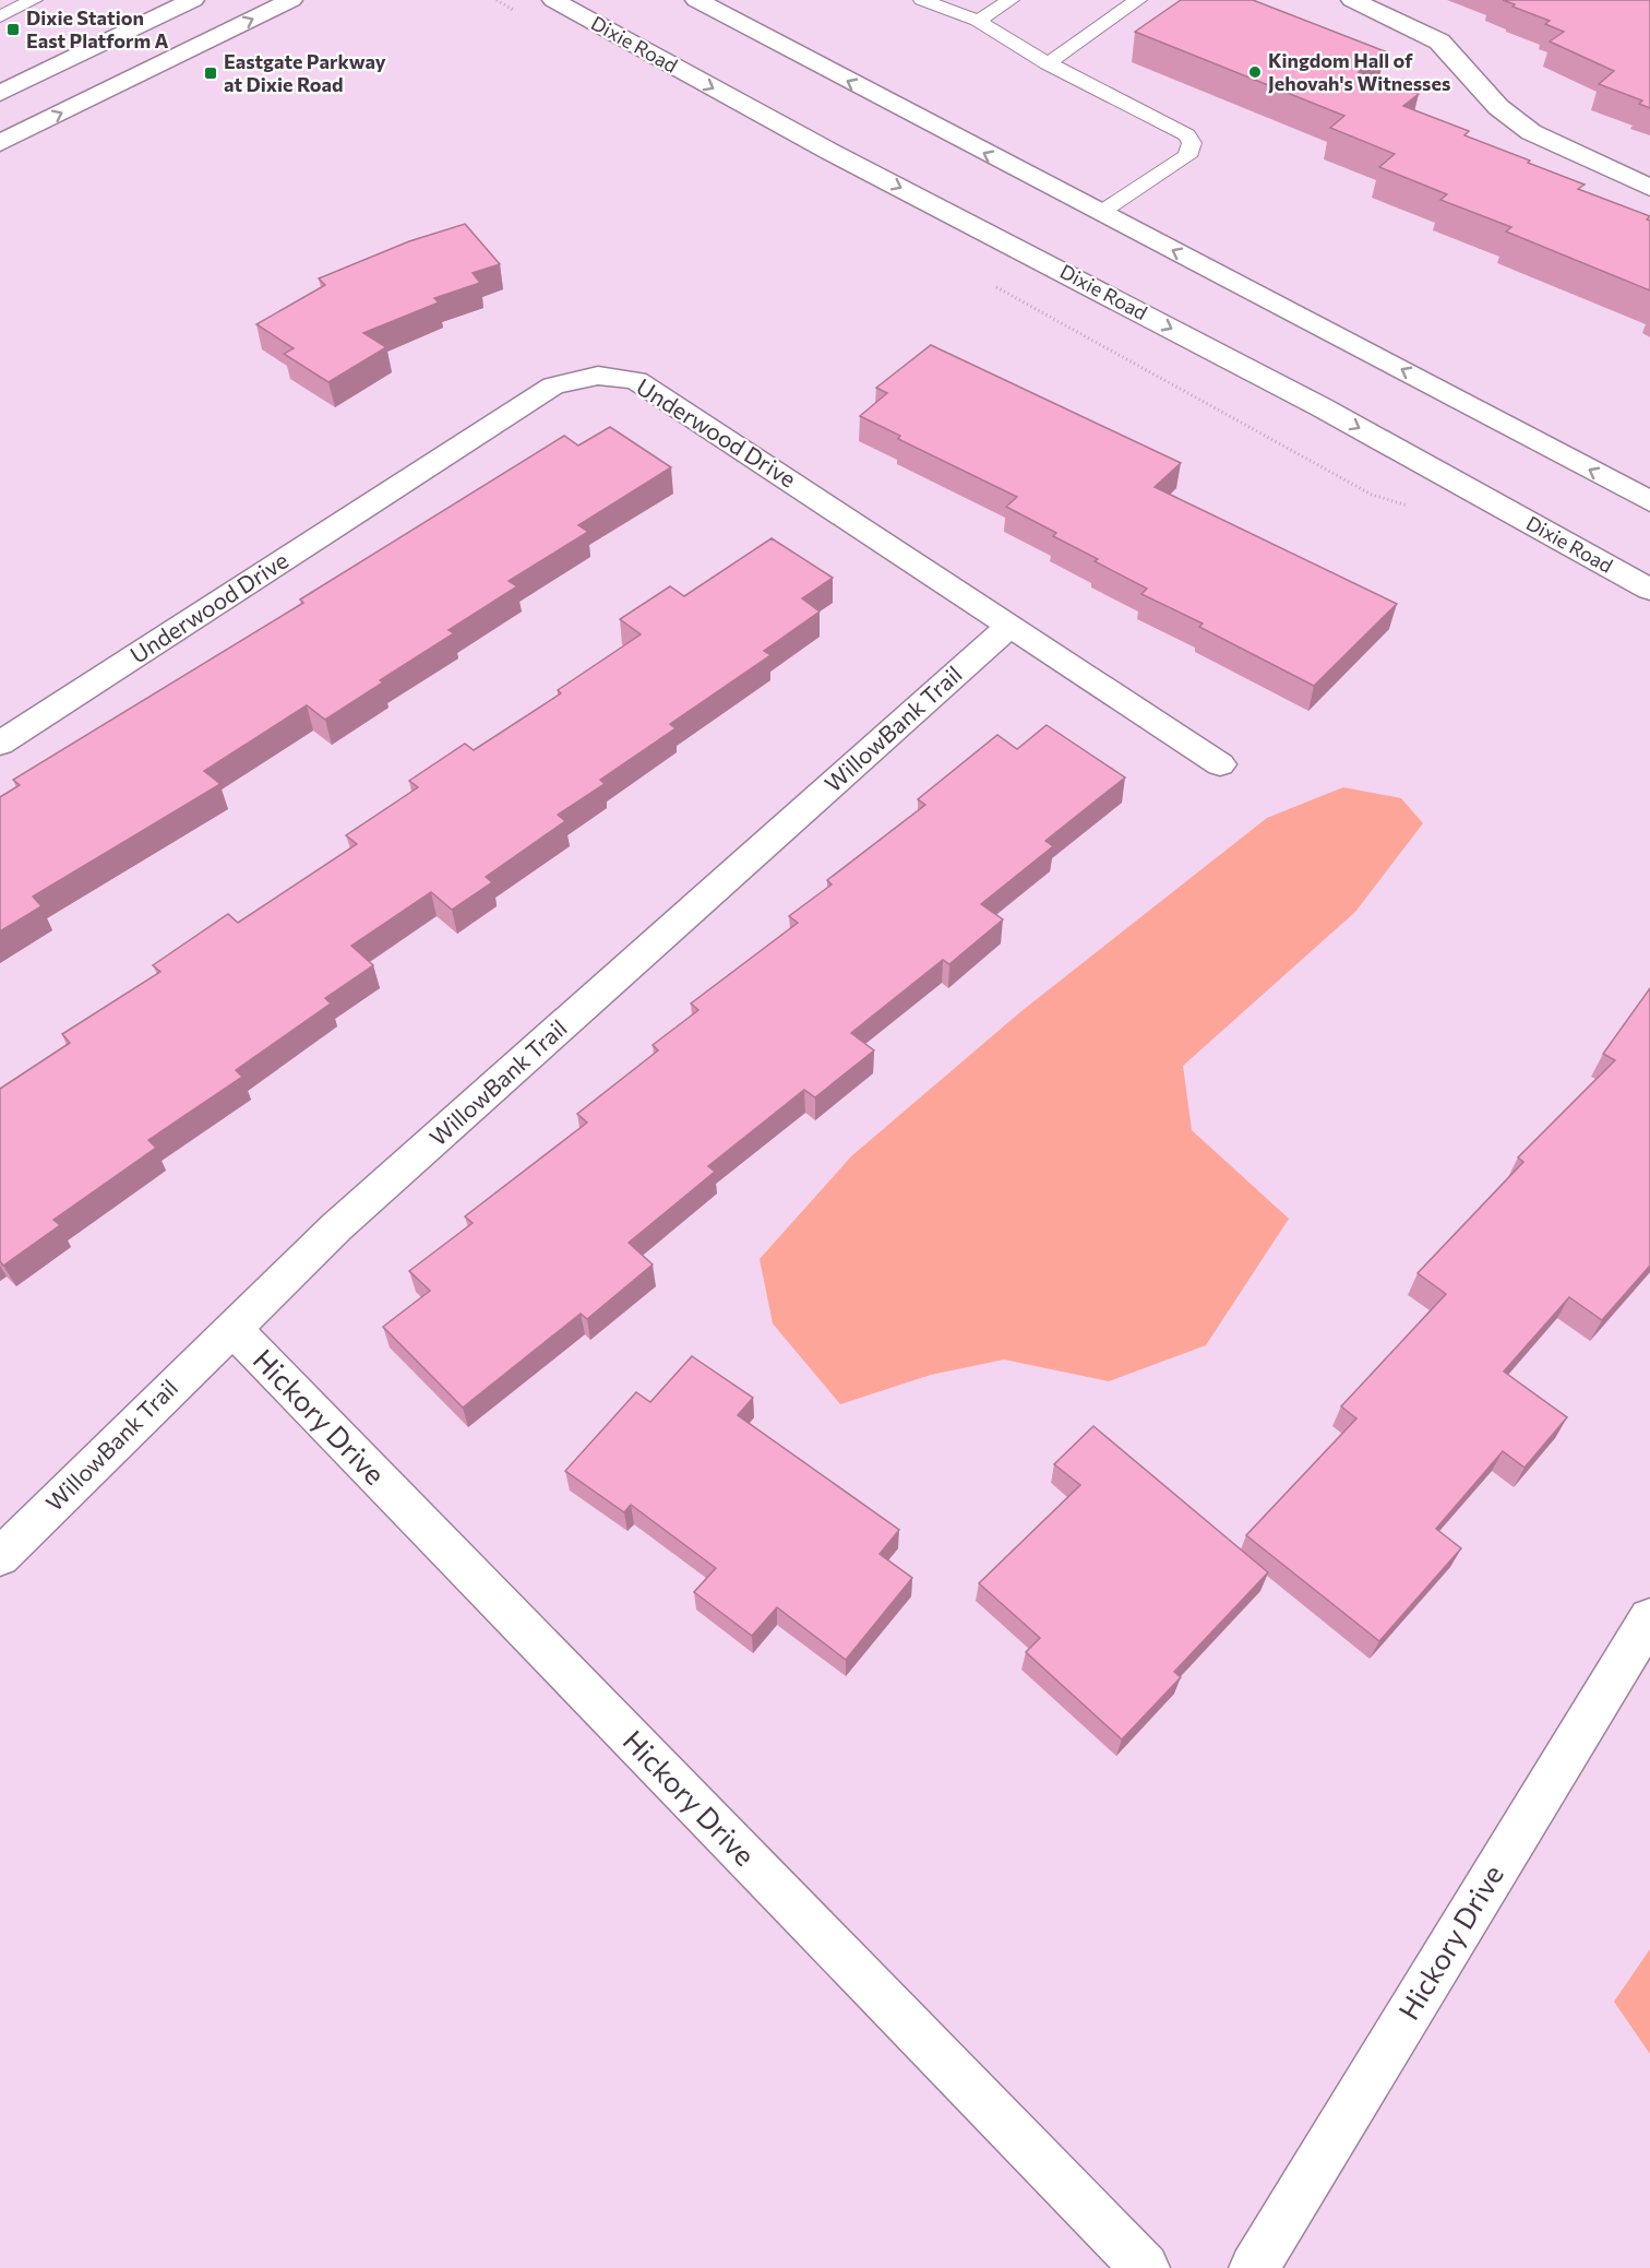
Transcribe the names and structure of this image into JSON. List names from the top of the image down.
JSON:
{
  "streets": {
    "street": [
      "Dixie Road",
      "Underwood Drive",
      "WillowBank Trail",
      "Hickory Drive"
    ]
  },
  "crossings": [
    ["Underwood Drive", "WillowBank Trail"],
    ["WillowBank Trail", "Hickory Drive"]
  ],
  "places": {
    "transit": ["Dixie Station East Platform A", "Eastgate Parkway at Dixie Road"],
    "other": ["Kingdom Hall of Jehovah's Witnesses"]
  }
}
